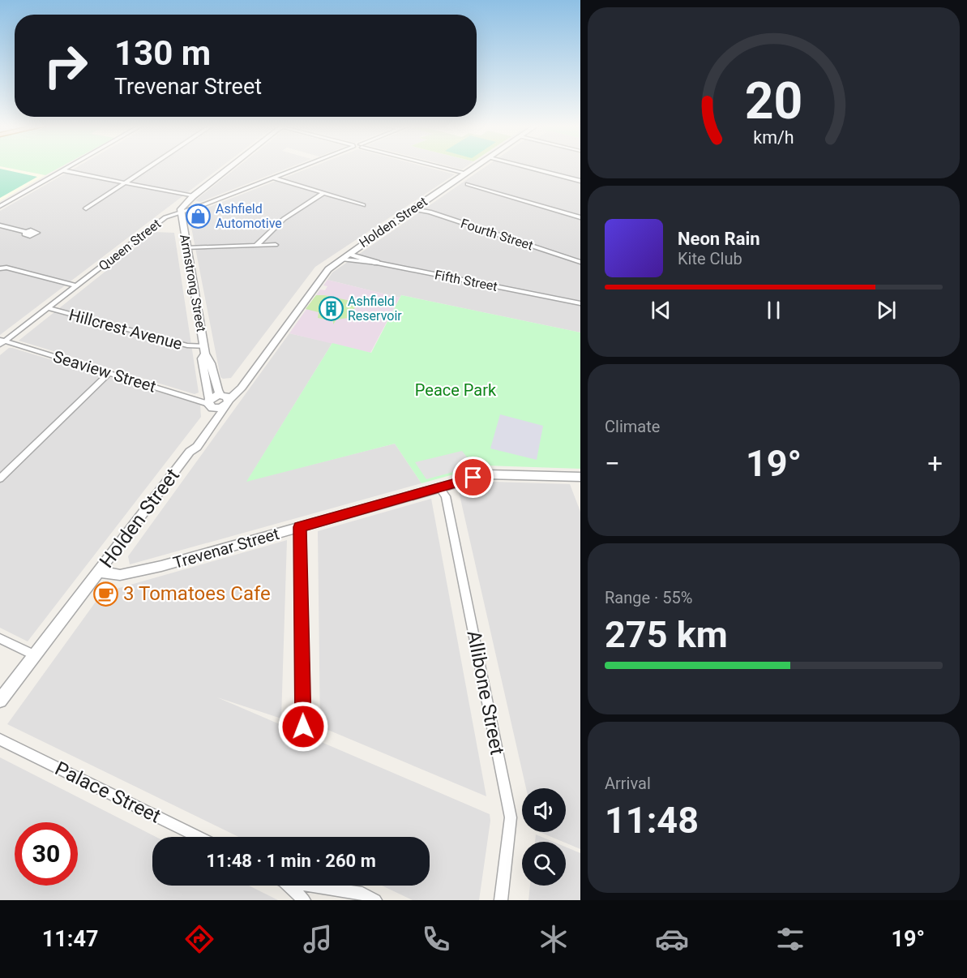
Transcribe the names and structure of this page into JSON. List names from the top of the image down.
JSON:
{
  "streets": {
    "street": [
      "Holden Street",
      "Fourth Street",
      "Queen Street",
      "Fifth Street",
      "Armstrong Street",
      "Hillcrest Avenue",
      "Seaview Street",
      "Trevenar Street",
      "Allibone Street",
      "Palace Street"
    ]
  },
  "crossings": [
    ["Holden Street", "Fourth Street"],
    ["Holden Street", "Armstrong Street"],
    ["Holden Street", "Seaview Street"],
    ["Holden Street", "Trevenar Street"],
    ["Queen Street", "Armstrong Street"],
    ["Queen Street", "Hillcrest Avenue"],
    ["Queen Street", "Seaview Street"],
    ["Armstrong Street", "Hillcrest Avenue"],
    ["Armstrong Street", "Seaview Street"],
    ["Trevenar Street", "Allibone Street"]
  ],
  "parks": ["Peace Park"],
  "places": {
    "shop": ["Ashfield Automotive"],
    "building": ["Ashfield Reservoir"],
    "cafe": ["3 Tomatoes Cafe"]
  },
  "page": {
    "turn": ["130 m", "Trevenar Street"],
    "song": ["Neon Rain", "Kite Club"],
    "tile": [
      "Climate",
      ["Range · 55%", "275 km"],
      ["Arrival", "11:48"]
    ],
    "heat": ["−", "19°", "+"],
    "limit": "30",
    "trip": "11:48 · 1 min · 260 m",
    "tabs": ["11:47", "19°"],
    "gauge": ["20", "km/h"]
  }
}
